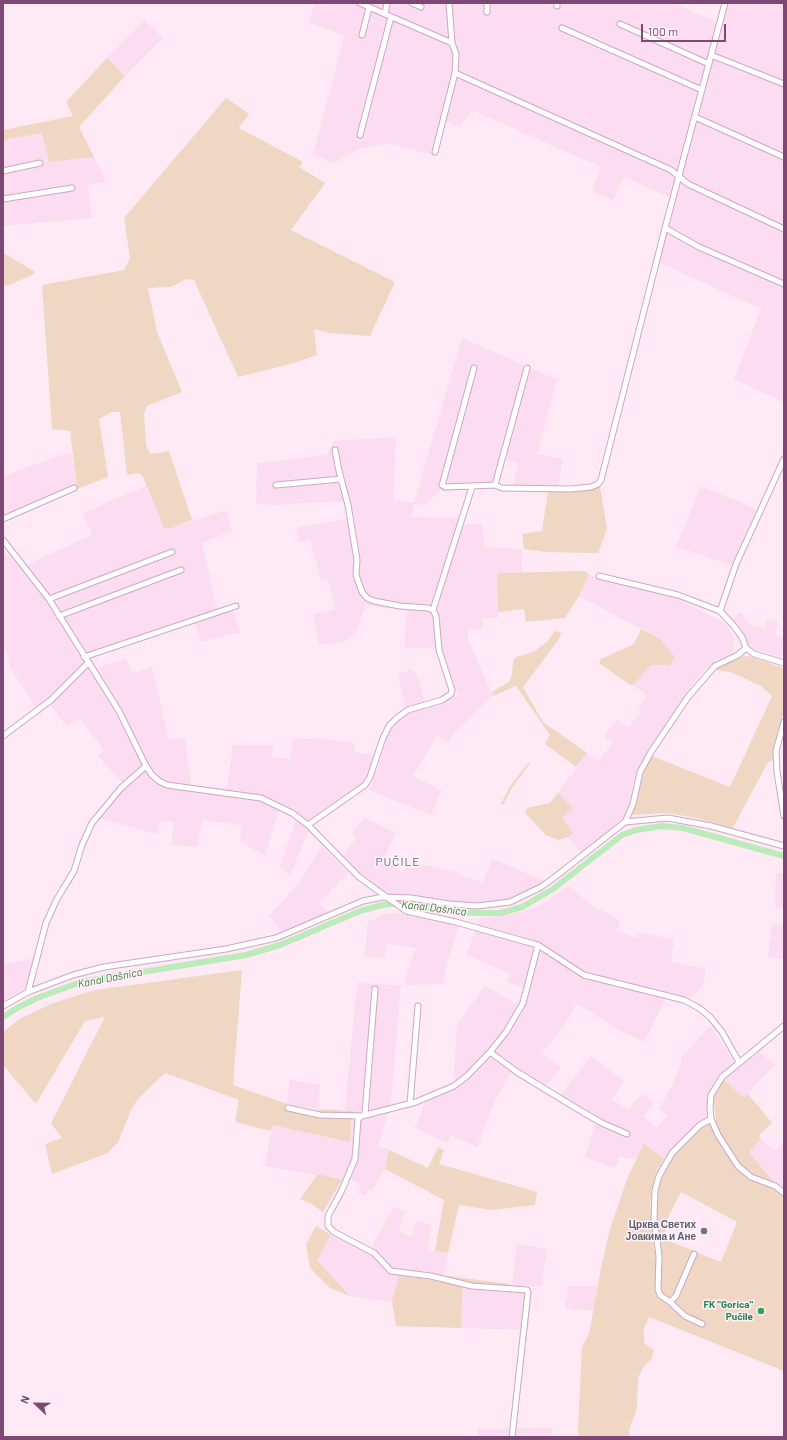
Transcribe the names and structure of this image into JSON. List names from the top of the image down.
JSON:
{
  "districts": ["PUČILE"],
  "water": ["Kanal Dašnica"],
  "places": ["Црква Светих Јоакима и Ане", "FK \"Gorica\" Pučile"],
  "scale_bar": "100 m",
  "north": "left"
}
